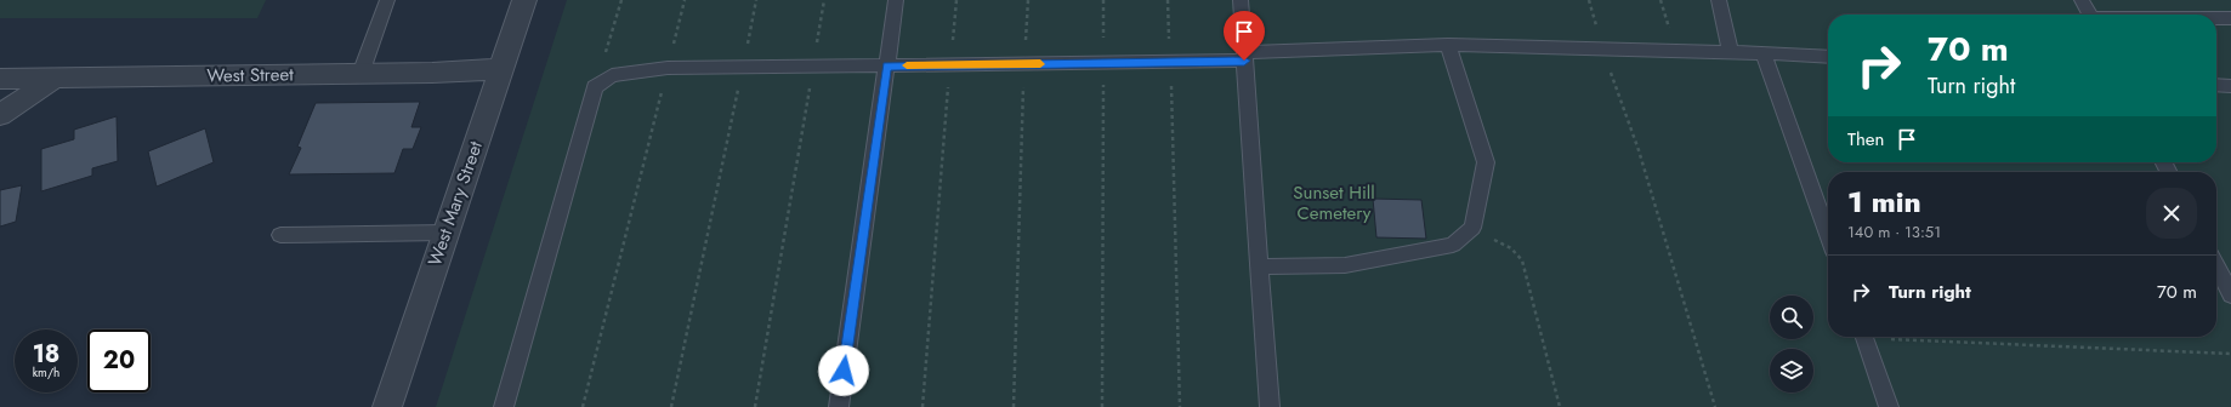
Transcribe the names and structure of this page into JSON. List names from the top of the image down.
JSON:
{
  "streets": {
    "street": ["West Street", "West Mary Street"]
  },
  "crossings": [
    ["West Street", "West Mary Street"]
  ],
  "parks": ["Sunset Hill Cemetery"],
  "page": {
    "turn": ["70 m", "Turn right"],
    "then": "Then",
    "heading": ["1 min", "140 m · 13:51"],
    "list": [
      {
        "name": "Turn right",
        "value": "70 m"
      }
    ],
    "speed": "18 km/h",
    "limit": "20"
  }
}
